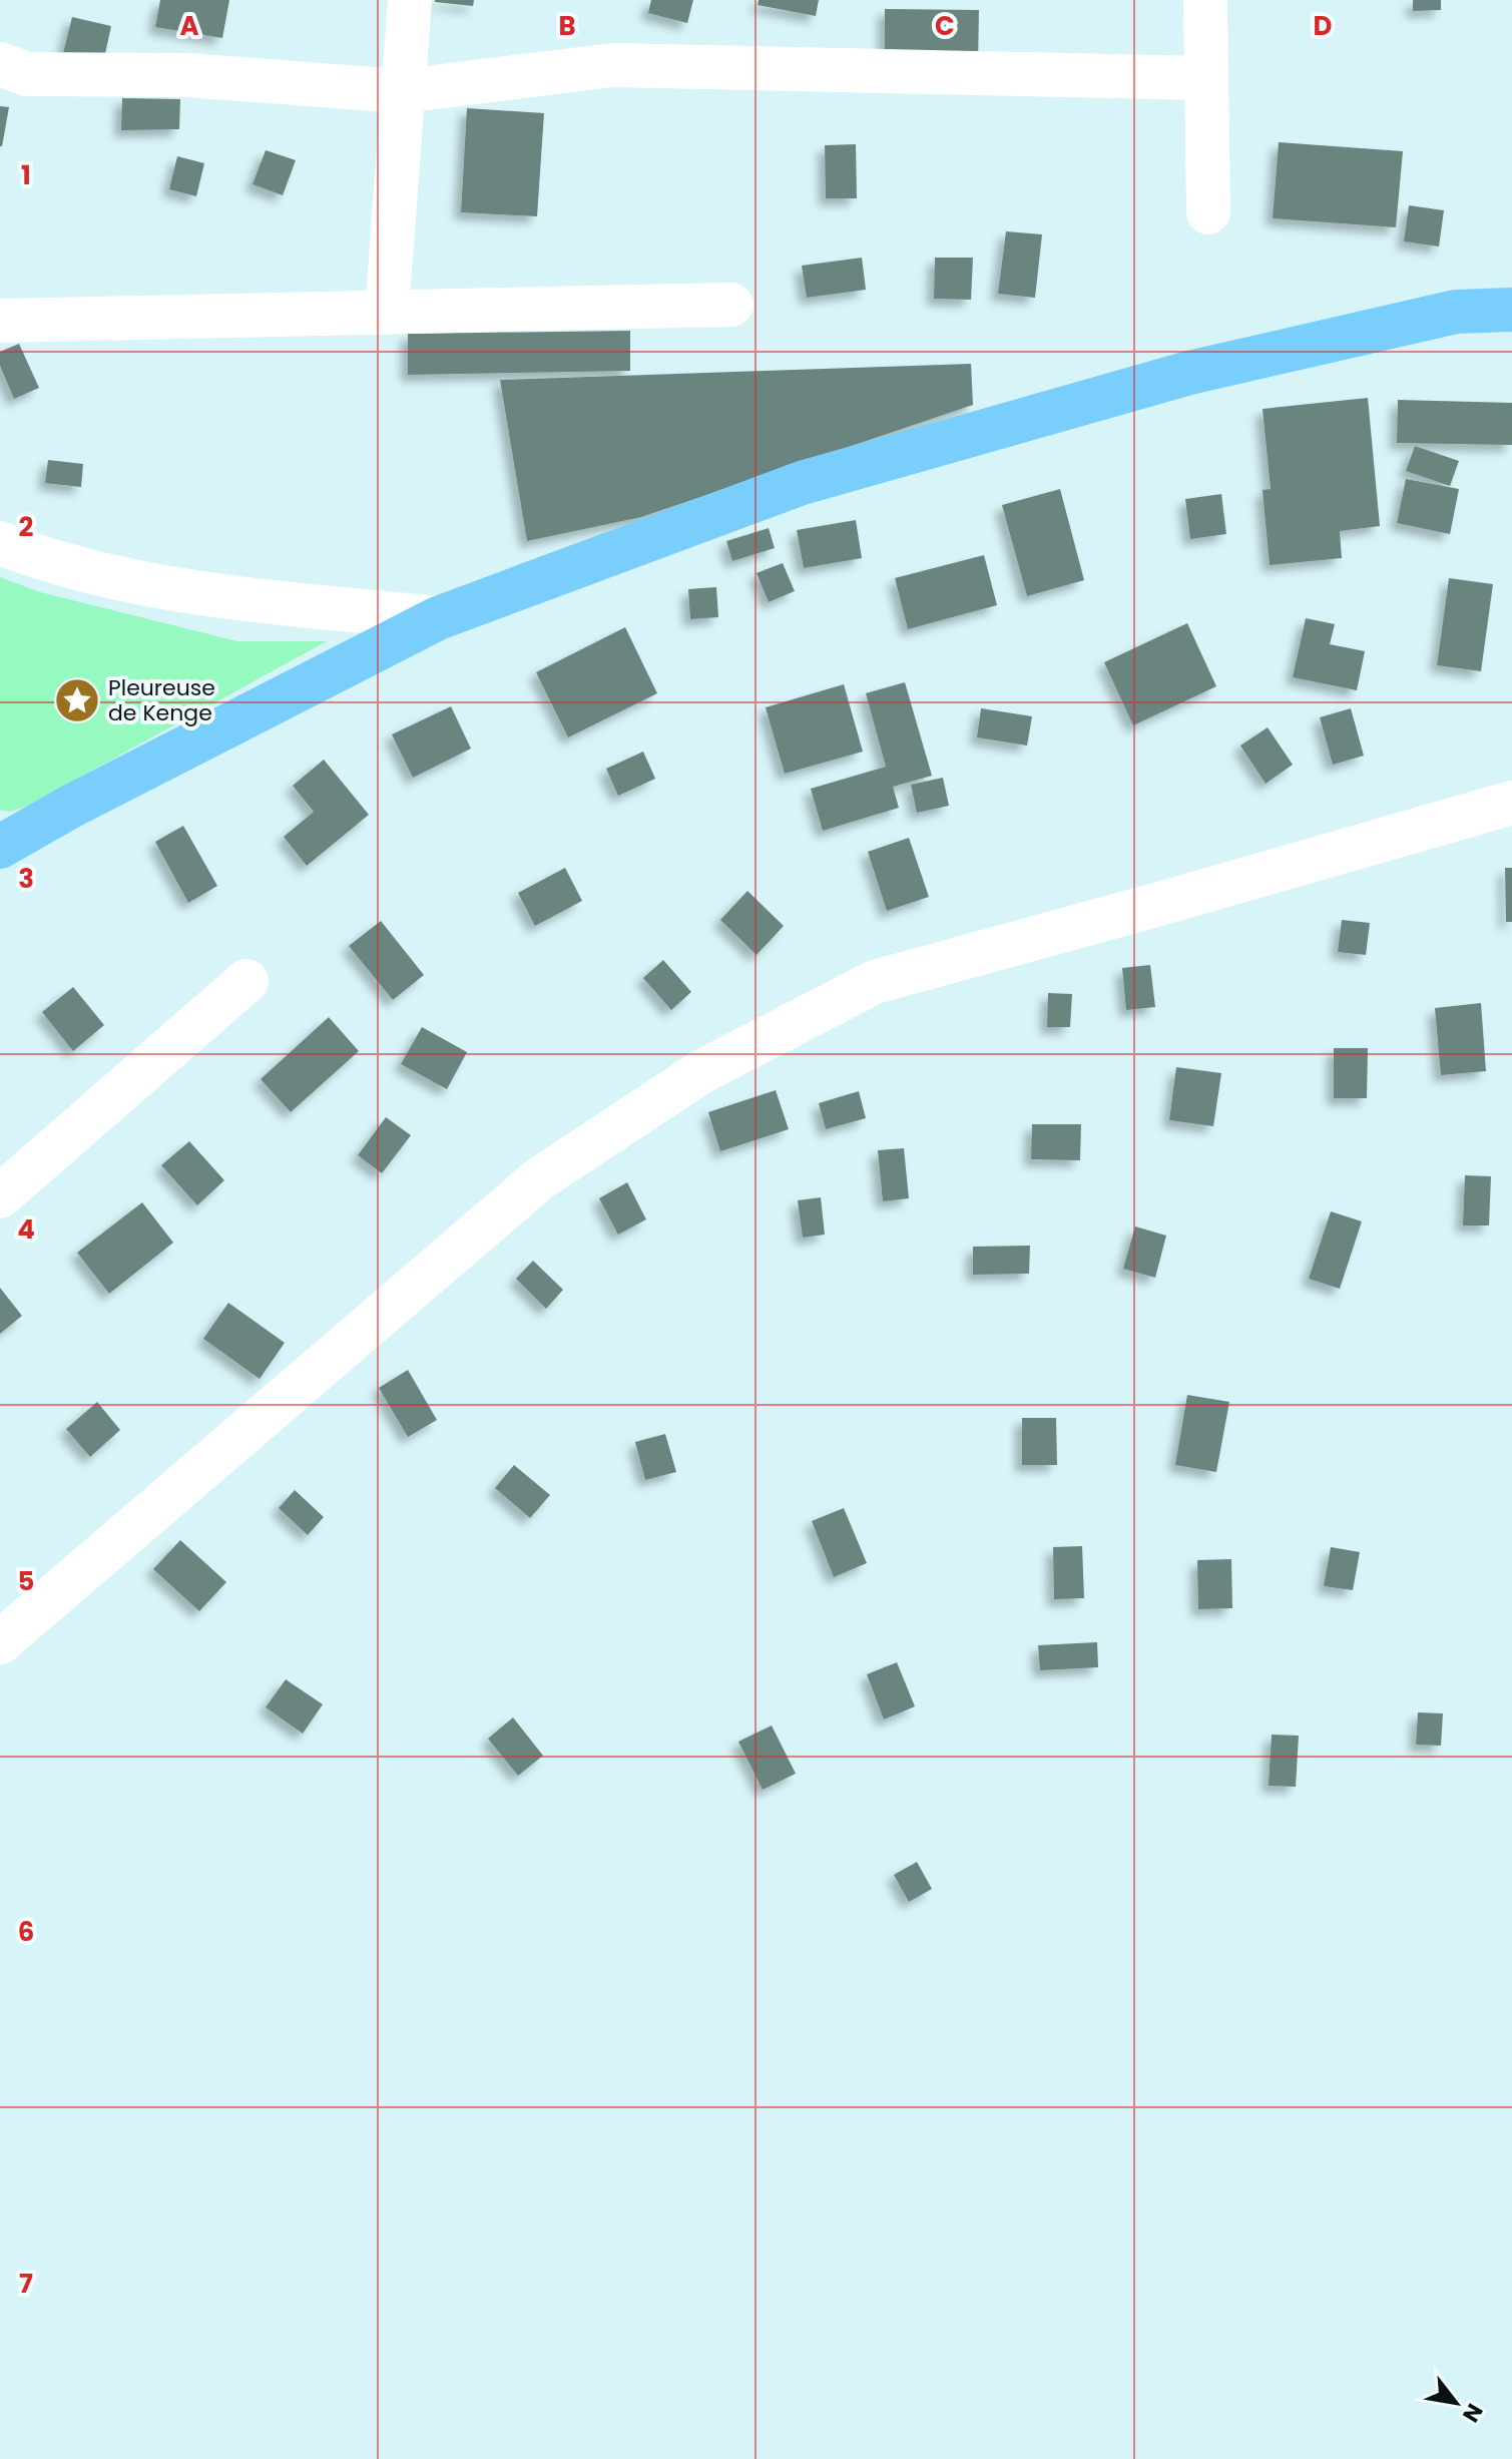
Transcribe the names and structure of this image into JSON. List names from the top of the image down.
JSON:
{
  "places": {
    "place": ["Pleureuse de Kenge"]
  },
  "north": "bottom right",
  "grid": {
    "columns": [
      "A",
      "B",
      "C",
      "D"
    ],
    "rows": [
      "1",
      "2",
      "3",
      "4",
      "5",
      "6",
      "7"
    ]
  }
}
